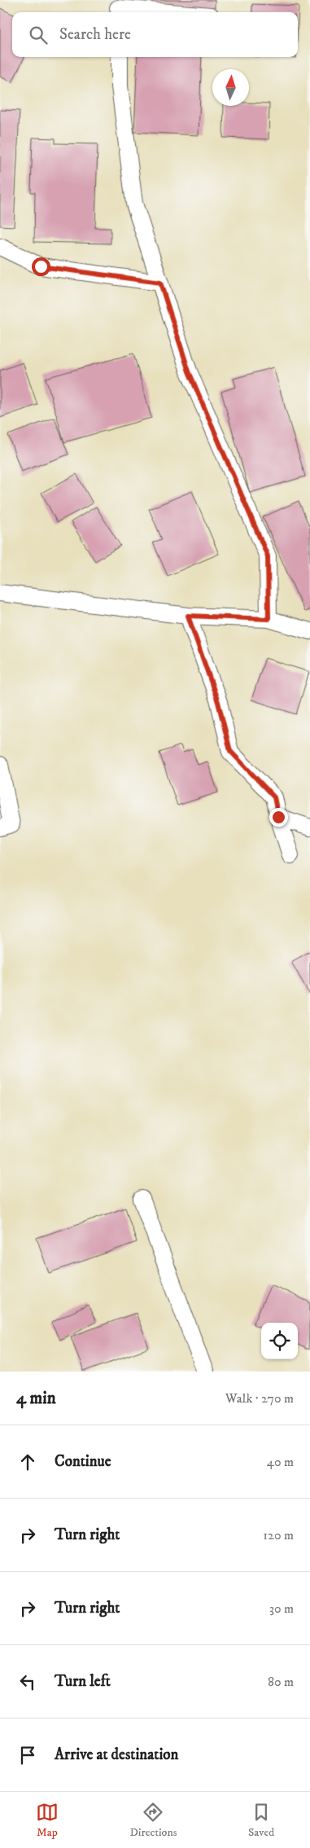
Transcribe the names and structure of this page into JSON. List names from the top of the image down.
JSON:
{
  "north": "top",
  "page": {
    "search": "Search here",
    "heading": ["4 min", "Walk · 270 m"],
    "list": [
      ["Continue", "40 m"],
      ["Turn right", "120 m"],
      ["Turn right", "30 m"],
      ["Turn left", "80 m"],
      "Arrive at destination"
    ],
    "nav": ["Map", "Directions", "Saved"]
  }
}
